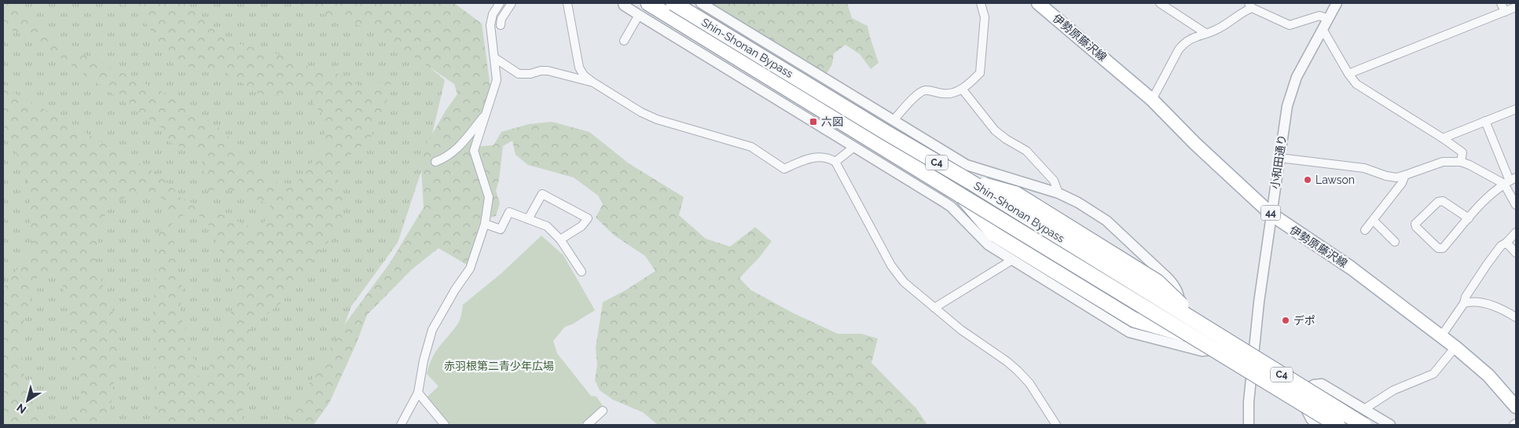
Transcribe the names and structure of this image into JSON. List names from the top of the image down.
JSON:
{
  "streets": {
    "highway": ["Shin-Shonan Bypass", "C4"],
    "main road": ["伊勢原藤沢線", "44"],
    "street": ["小和田通り"]
  },
  "crossings": [
    ["伊勢原藤沢線", "小和田通り"]
  ],
  "parks": ["赤羽根第二青少年広場"],
  "places": {
    "transit": ["六図"],
    "other": ["Lawson", "デポ"]
  },
  "north": "bottom left"
}
